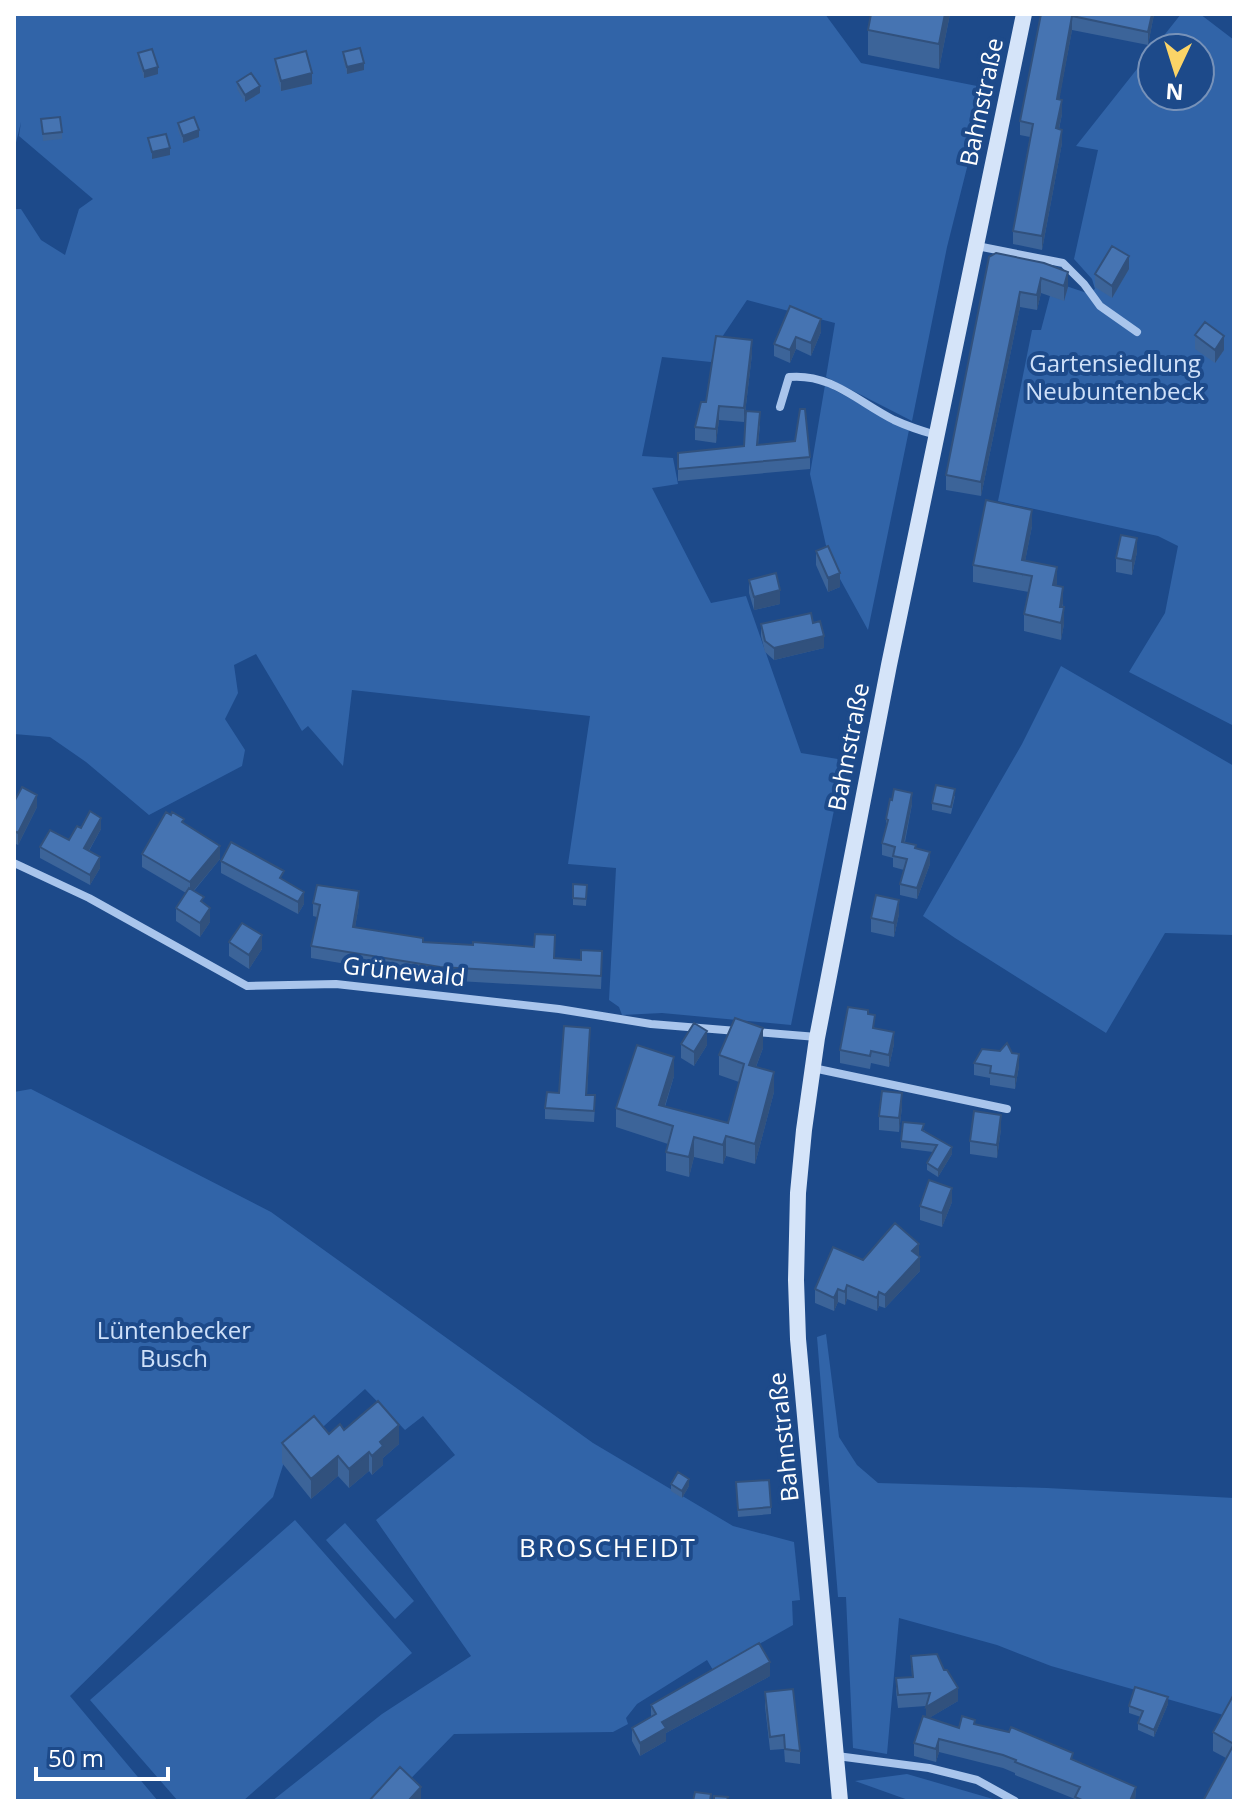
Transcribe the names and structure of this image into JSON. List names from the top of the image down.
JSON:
{
  "streets": {
    "main road": ["Bahnstraße"],
    "street": ["Grünewald"]
  },
  "crossings": [
    ["Bahnstraße", "Grünewald"]
  ],
  "districts": ["BROSCHEIDT"],
  "parks": ["Gartensiedlung Neubuntenbeck", "Lüntenbecker Busch"],
  "scale_bar": "50 m",
  "north": "bottom"
}
